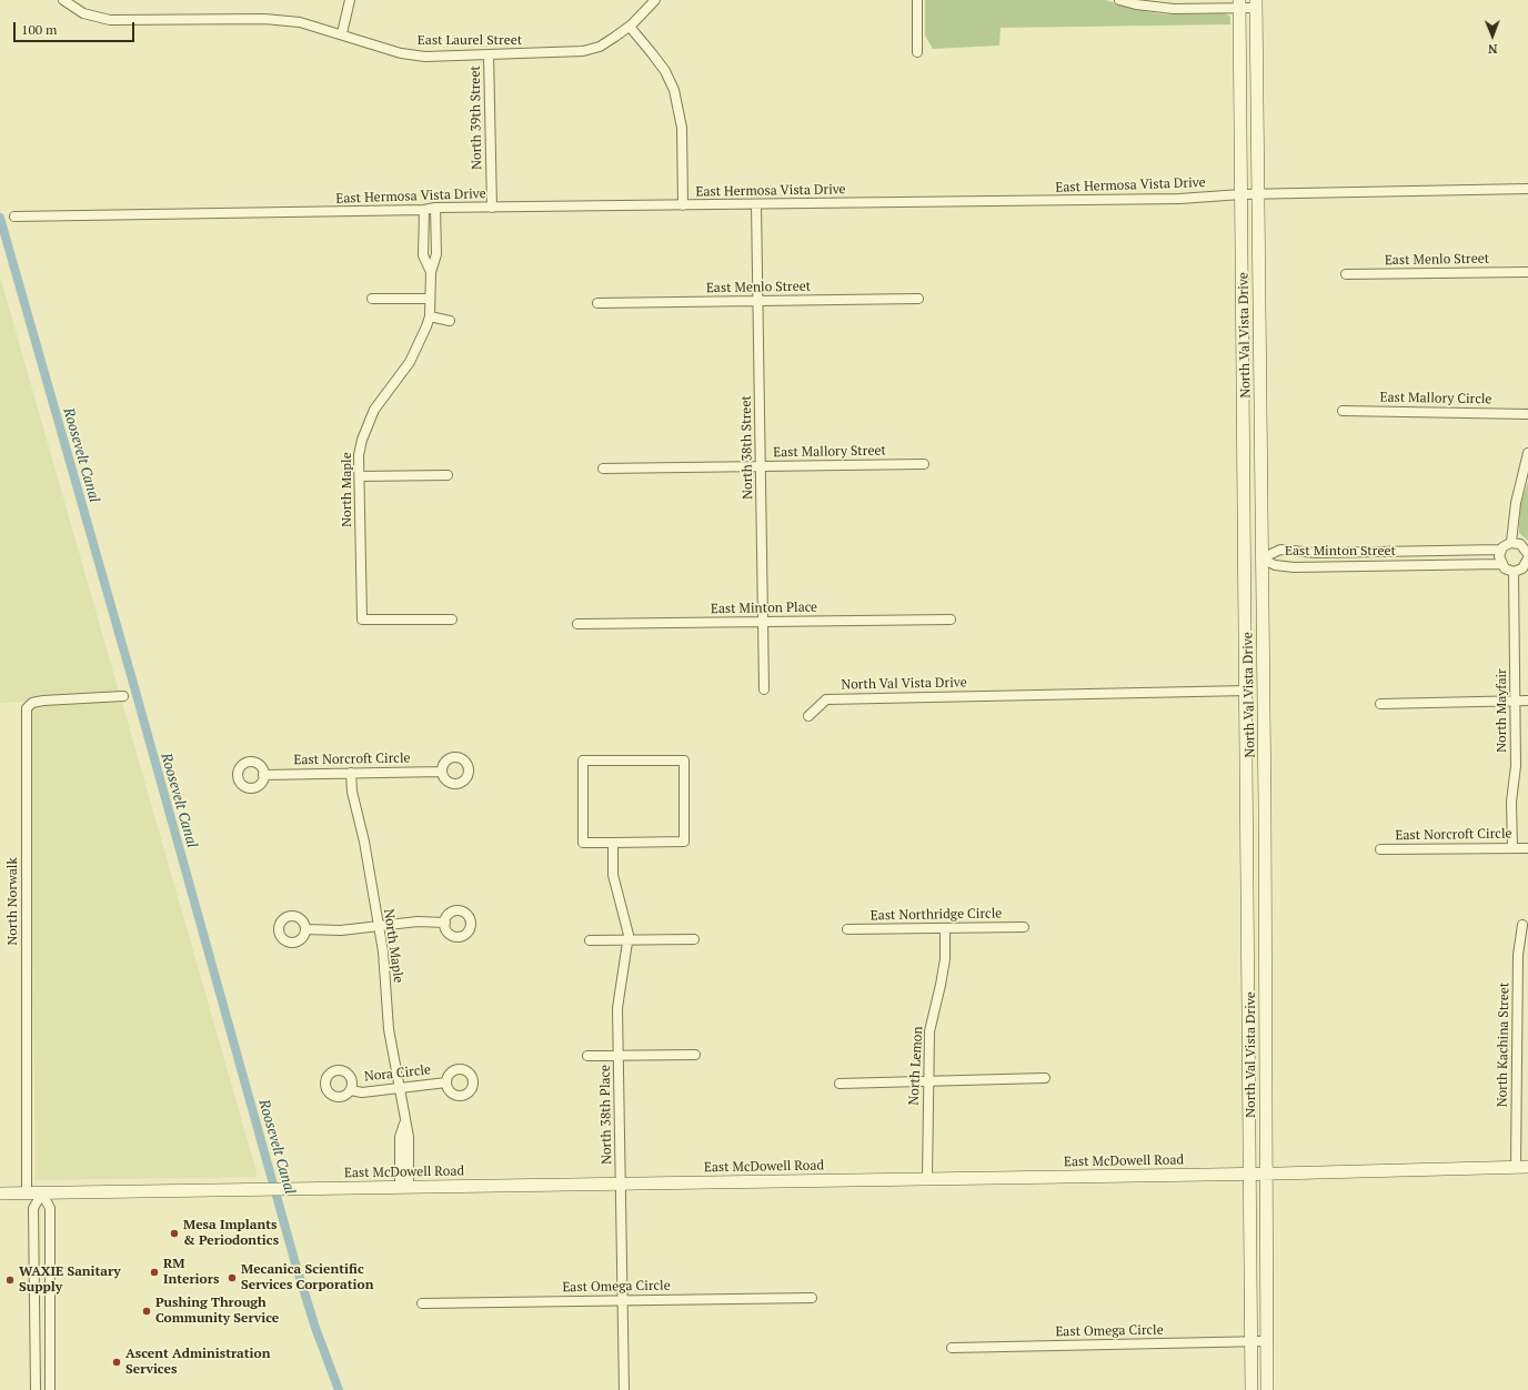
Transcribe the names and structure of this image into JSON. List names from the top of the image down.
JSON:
{
  "streets": {
    "main road": ["North Val Vista Drive", "East McDowell Road"],
    "street": [
      "East Laurel Street",
      "North 39th Street",
      "East Hermosa Vista Drive",
      "East Menlo Street",
      "East Mallory Circle",
      "North 38th Street",
      "East Mallory Street",
      "North Maple",
      "East Minton Street",
      "East Minton Place",
      "North Mayfair",
      "East Norcroft Circle",
      "North Norwalk",
      "East Northridge Circle",
      "North Kachina Street",
      "North Lemon",
      "Nora Circle",
      "North 38th Place",
      "East Omega Circle"
    ]
  },
  "crossings": [
    ["East Laurel Street", "North 39th Street"],
    ["North 39th Street", "East Hermosa Vista Drive"],
    ["East Hermosa Vista Drive", "North Val Vista Drive"],
    ["East Hermosa Vista Drive", "North 38th Street"],
    ["East Hermosa Vista Drive", "North Maple"],
    ["East Menlo Street", "North 38th Street"],
    ["North Val Vista Drive", "East Minton Street"],
    ["North Val Vista Drive", "East McDowell Road"],
    ["North Val Vista Drive", "East Omega Circle"],
    ["North 38th Street", "East Mallory Street"],
    ["North 38th Street", "East Minton Place"],
    ["North Maple", "East Norcroft Circle"],
    ["North Maple", "Nora Circle"],
    ["North Maple", "East McDowell Road"],
    ["North Mayfair", "East Norcroft Circle"],
    ["North Norwalk", "East McDowell Road"],
    ["East Northridge Circle", "North Lemon"],
    ["North Kachina Street", "East McDowell Road"],
    ["North Lemon", "East McDowell Road"],
    ["North 38th Place", "East McDowell Road"],
    ["North 38th Place", "East Omega Circle"]
  ],
  "water": ["Roosevelt Canal"],
  "places": [
    "Mesa Implants & Periodontics",
    "RM Interiors",
    "Mecanica Scientific Services Corporation",
    "WAXIE Sanitary Supply",
    "Pushing Through Community Service",
    "Ascent Administration Services"
  ],
  "scale_bar": "100 m",
  "north": "bottom"
}
